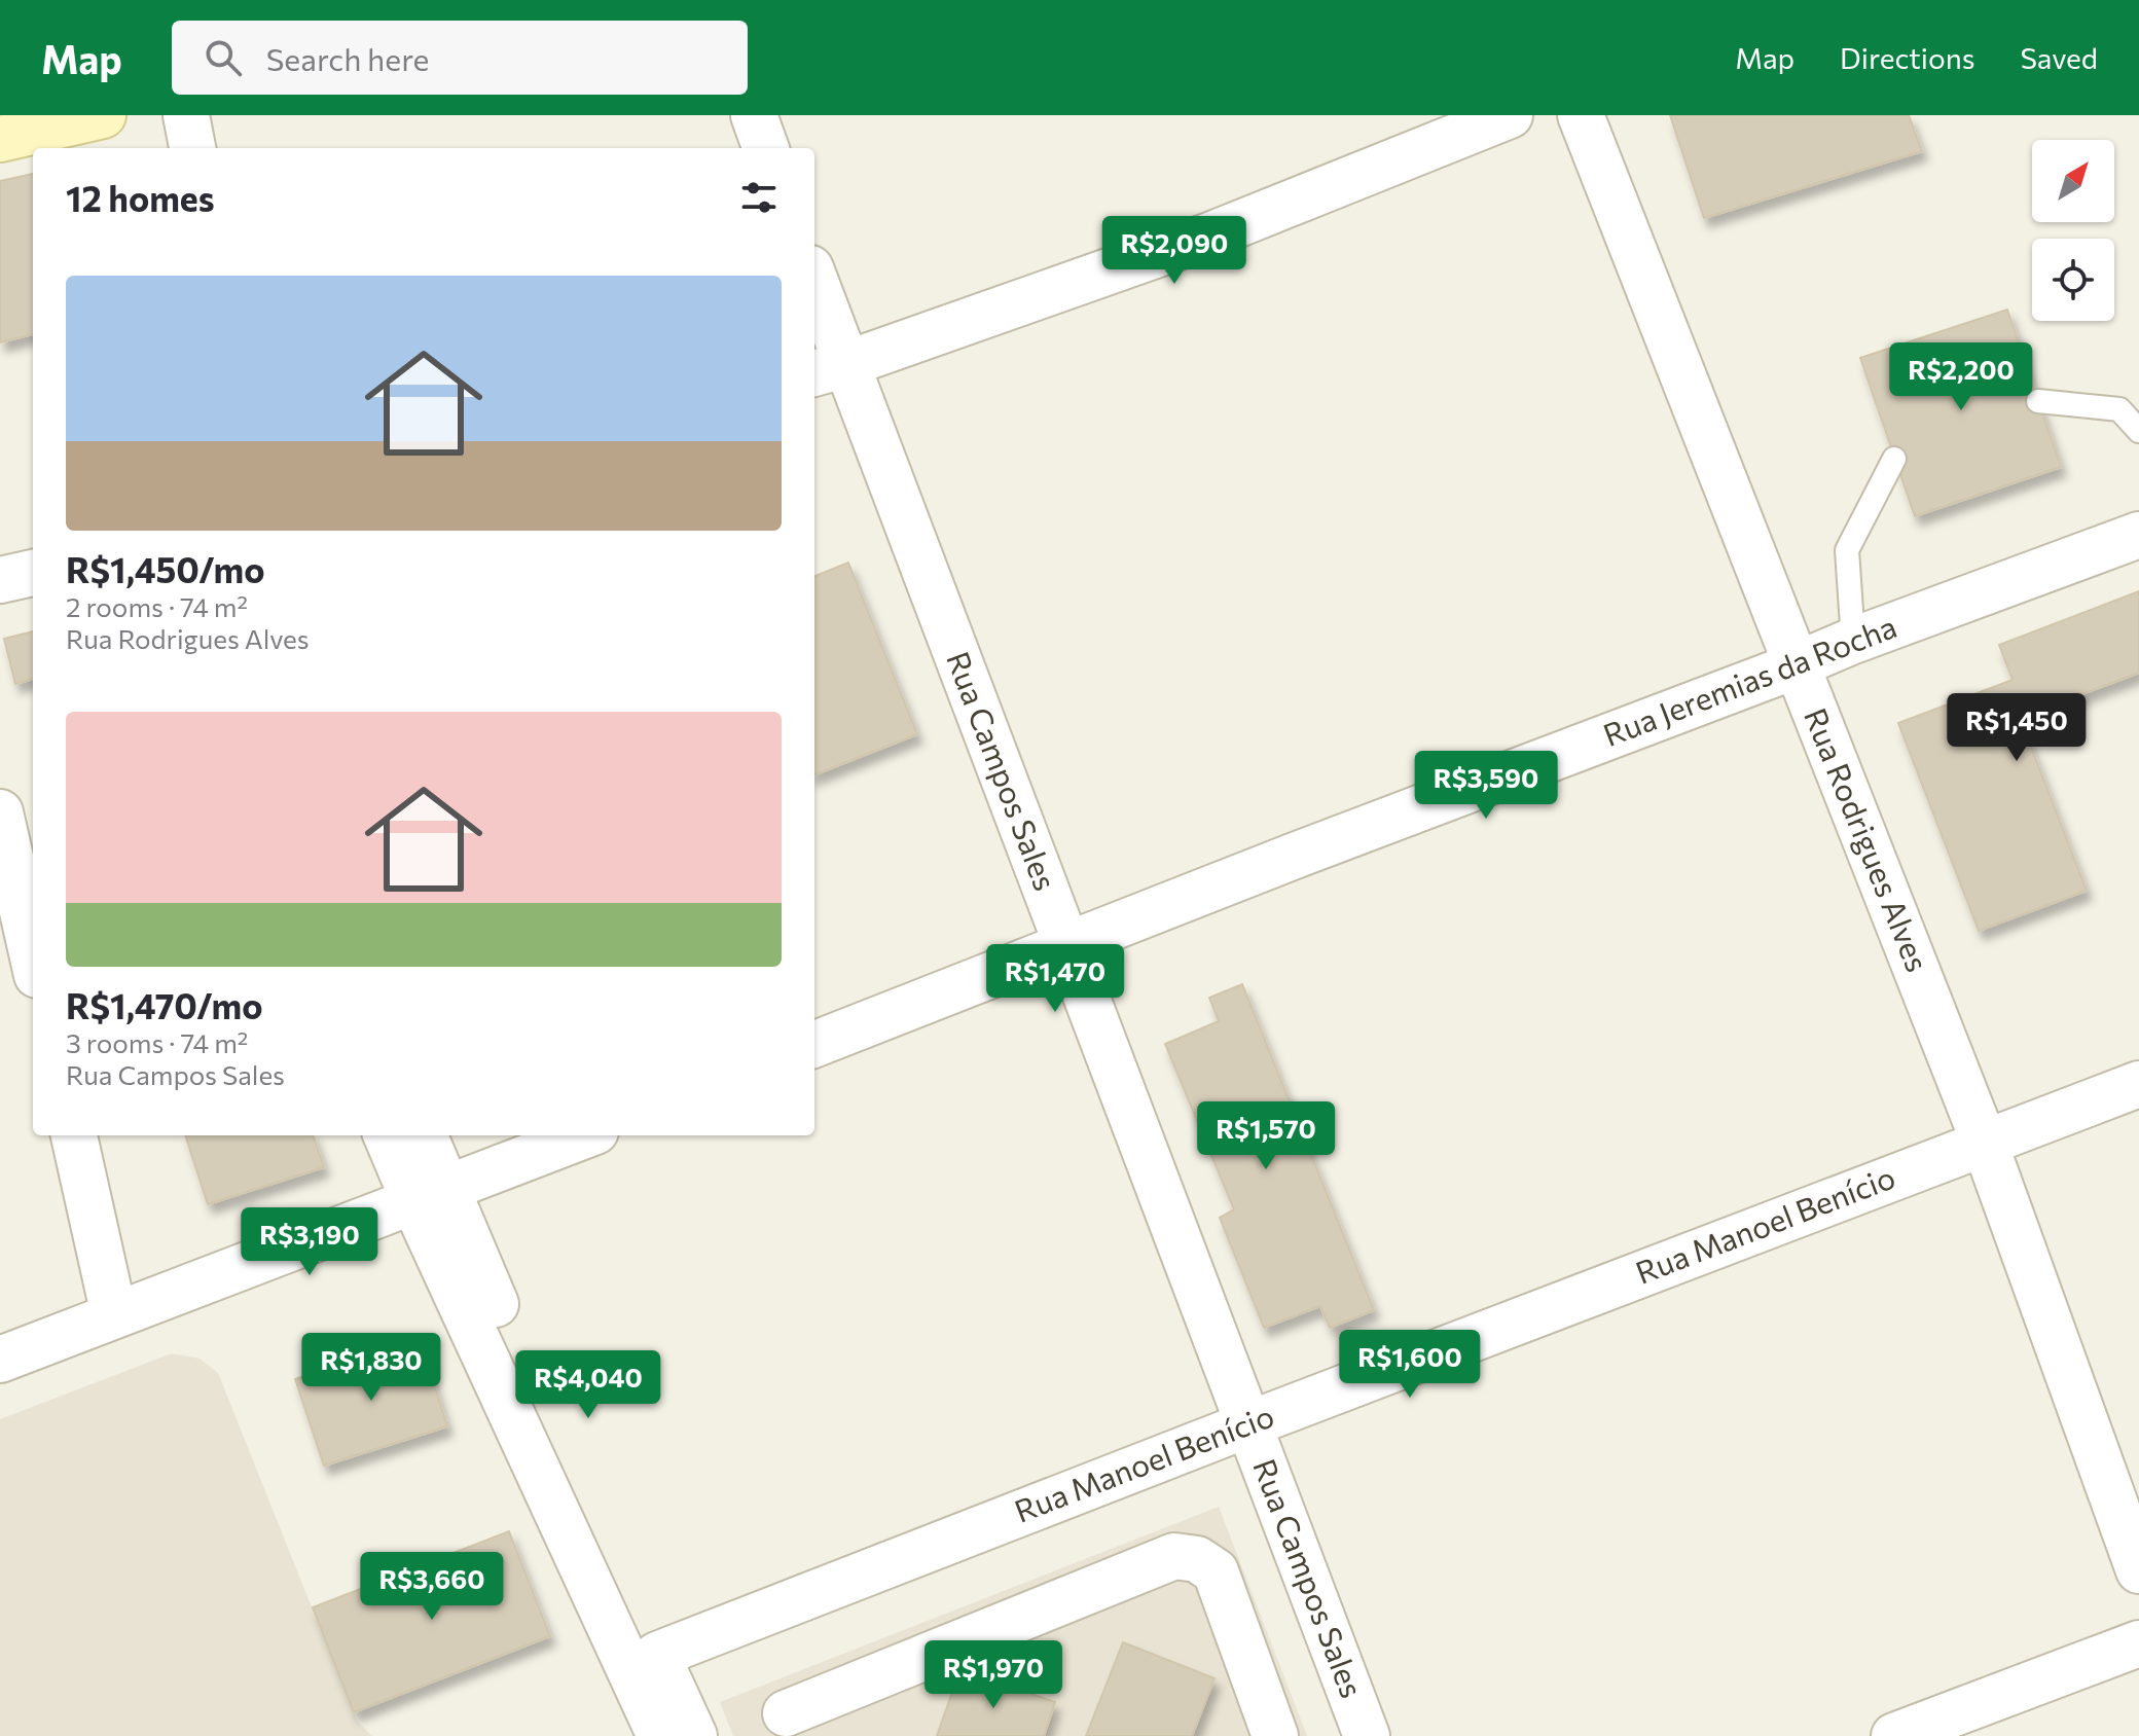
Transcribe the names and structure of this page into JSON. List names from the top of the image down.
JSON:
{
  "streets": {
    "street": [
      "Rua Jeremias da Rocha",
      "Rua Campos Sales",
      "Rua Rodrigues Alves",
      "Rua Manoel Benício"
    ]
  },
  "crossings": [
    ["Rua Jeremias da Rocha", "Rua Campos Sales"],
    ["Rua Jeremias da Rocha", "Rua Rodrigues Alves"],
    ["Rua Campos Sales", "Rua Manoel Benício"],
    ["Rua Rodrigues Alves", "Rua Manoel Benício"]
  ],
  "north": "top right",
  "page": {
    "header": "Map",
    "search": "Search here",
    "nav": ["Map", "Directions", "Saved"],
    "heading": "12 homes",
    "price": [
      "R$2,090",
      "R$2,200",
      "R$1,450",
      "R$3,590",
      "R$1,470",
      "R$1,570",
      "R$3,190",
      "R$1,600",
      "R$1,830",
      "R$4,040",
      "R$3,660",
      "R$1,970"
    ],
    "list": [
      {
        "name": "R$1,450/mo",
        "note": "2 rooms · 74 m² · Rua Rodrigues Alves"
      },
      {
        "name": "R$1,470/mo",
        "note": "3 rooms · 74 m² · Rua Campos Sales"
      }
    ]
  }
}
